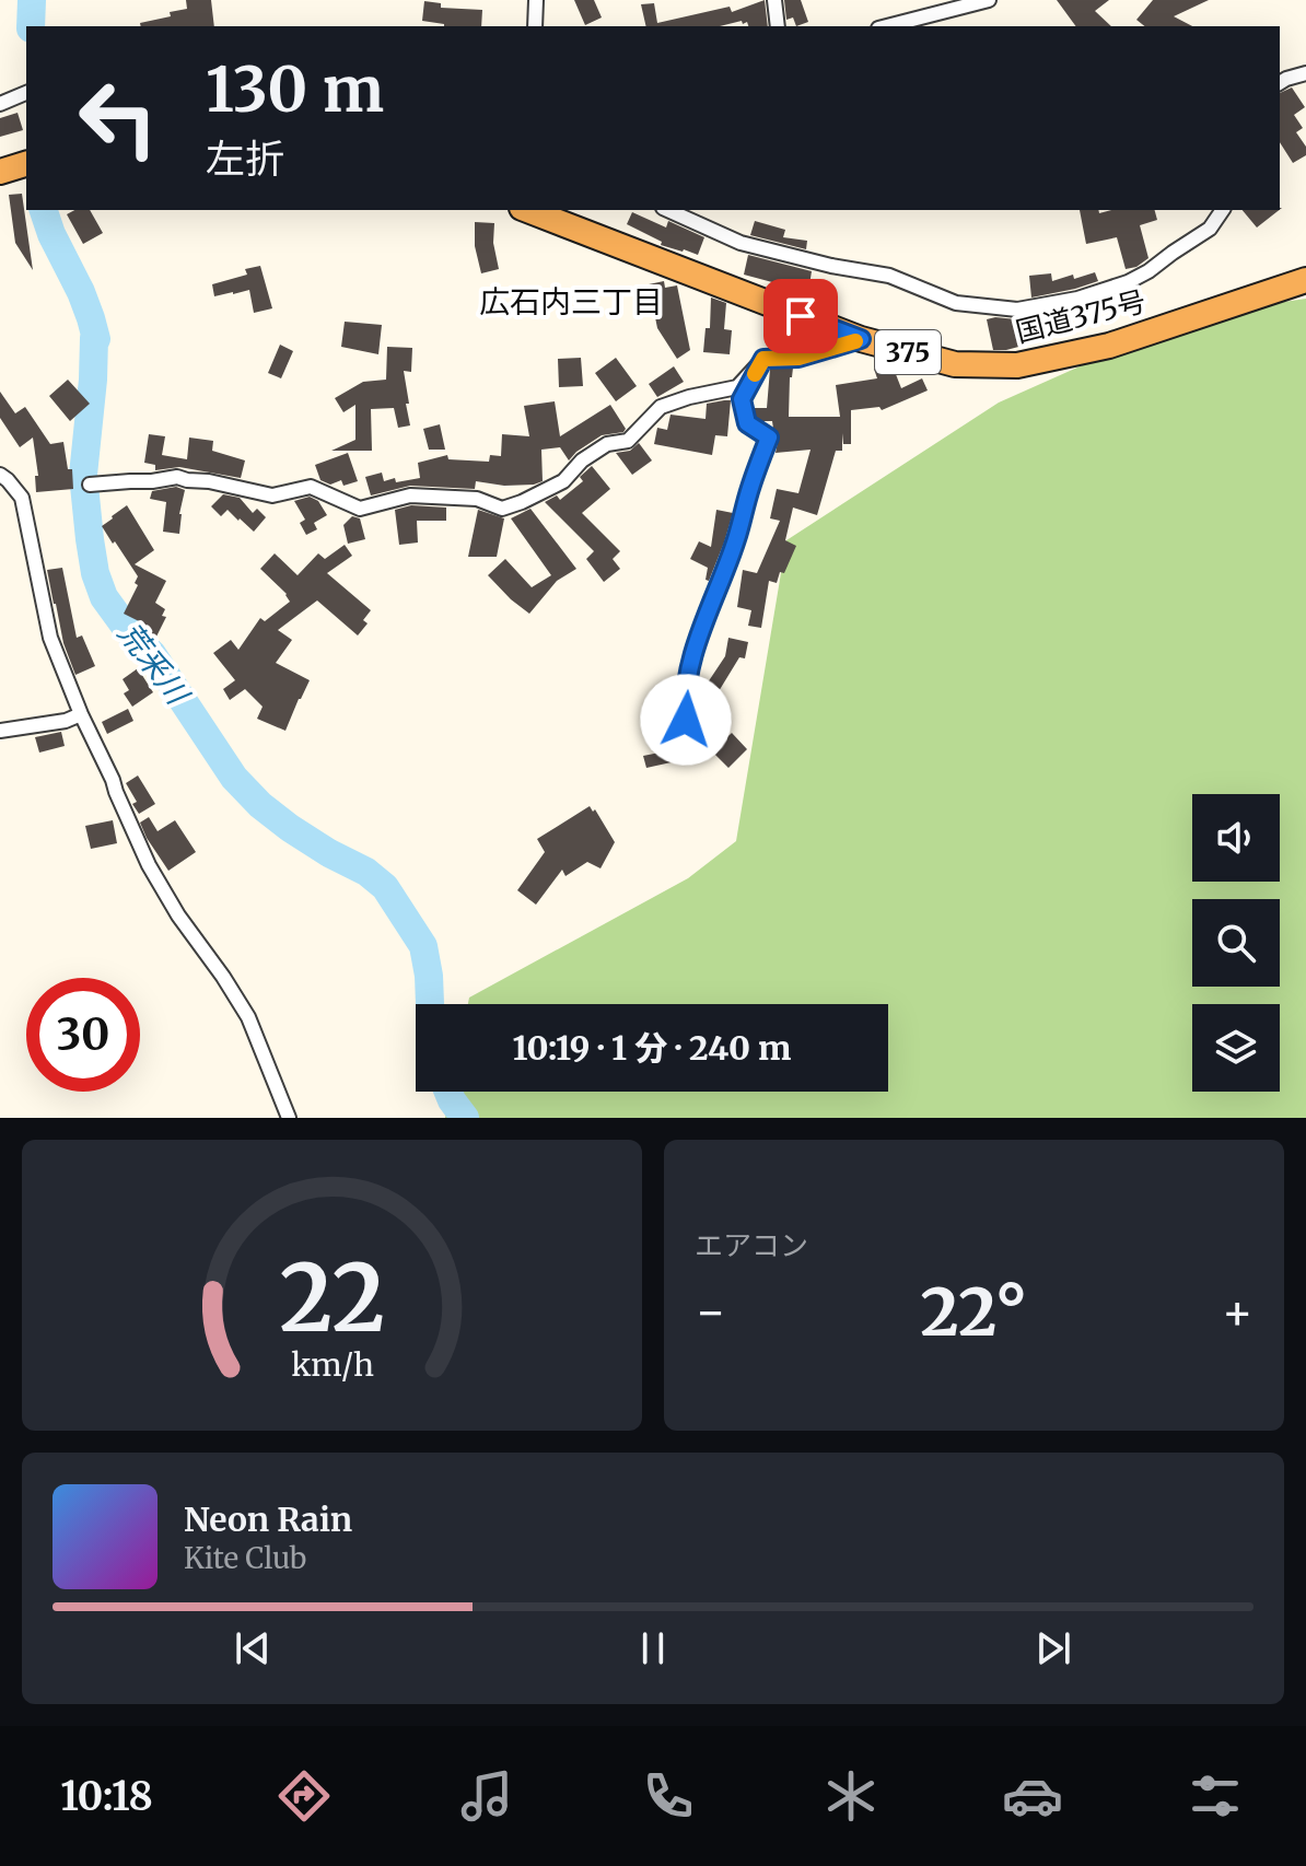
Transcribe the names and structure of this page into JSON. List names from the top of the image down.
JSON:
{
  "streets": {
    "highway": ["国道375号", "375"]
  },
  "districts": ["広石内三丁目"],
  "water": ["荒釆川"],
  "page": {
    "turn": ["130 m", "左折"],
    "limit": "30",
    "trip": "10:19 · 1 分 · 240 m",
    "tile": "エアコン",
    "heat": ["−", "22°", "+"],
    "song": ["Neon Rain", "Kite Club"],
    "tabs": "10:18",
    "gauge": ["22", "km/h"]
  }
}
